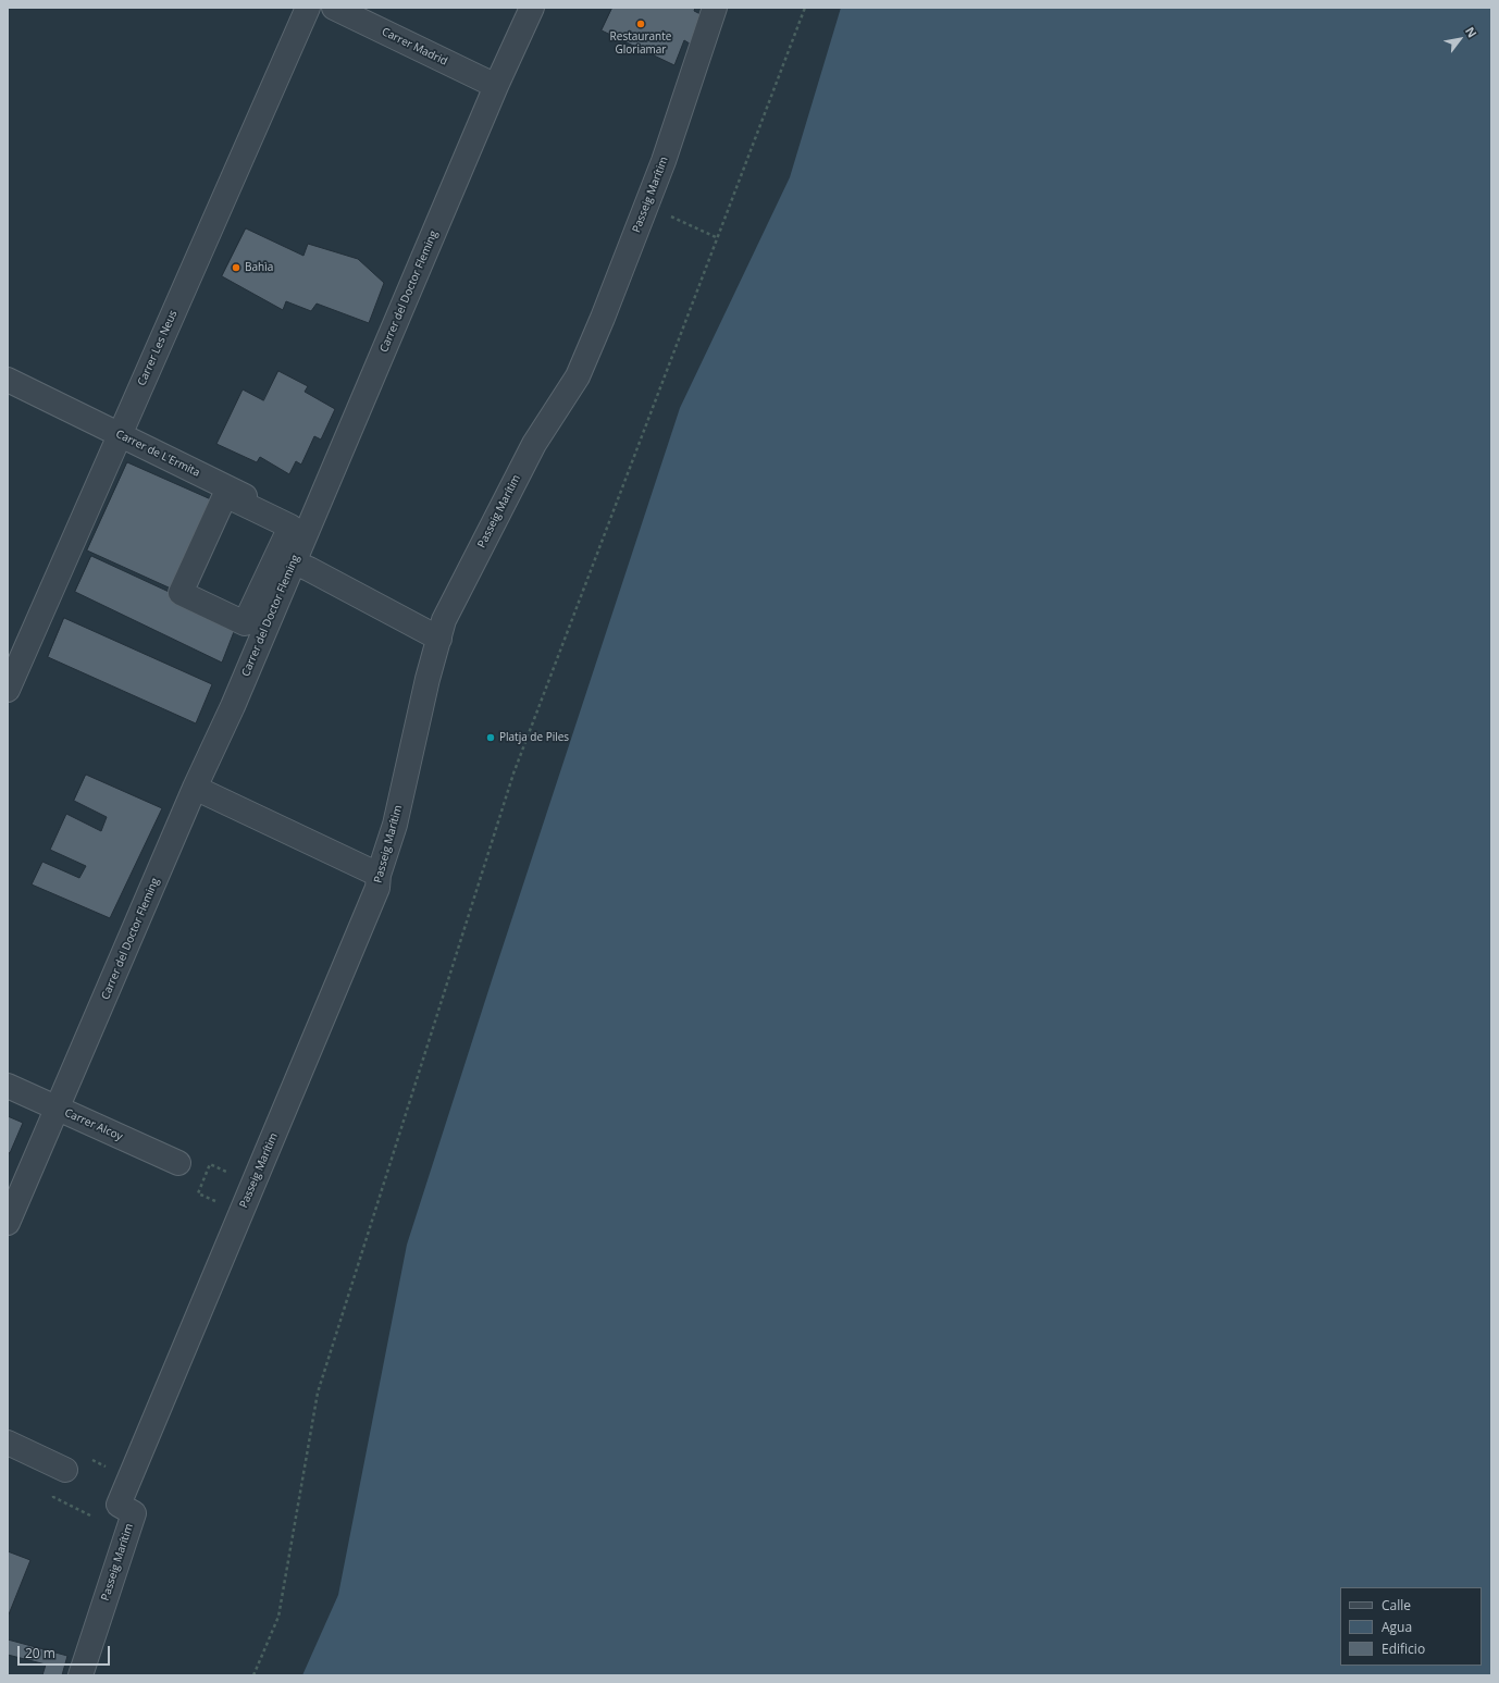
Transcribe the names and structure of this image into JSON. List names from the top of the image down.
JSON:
{
  "streets": {
    "street": [
      "Carrer Madrid",
      "Passeig Marítim",
      "Carrer del Doctor Fleming",
      "Carrer Les Neus",
      "Carrer de L'Ermita",
      "Carrer Alcoy"
    ]
  },
  "crossings": [
    ["Carrer Madrid", "Carrer del Doctor Fleming"],
    ["Carrer del Doctor Fleming", "Carrer de L'Ermita"],
    ["Carrer del Doctor Fleming", "Carrer Alcoy"],
    ["Carrer Les Neus", "Carrer de L'Ermita"]
  ],
  "places": ["Restaurante Gloriamar", "Bahìa", "Platja de Piles"],
  "legend": ["Calle", "Agua", "Edificio"],
  "scale_bar": "20 m",
  "north": "top right"
}
